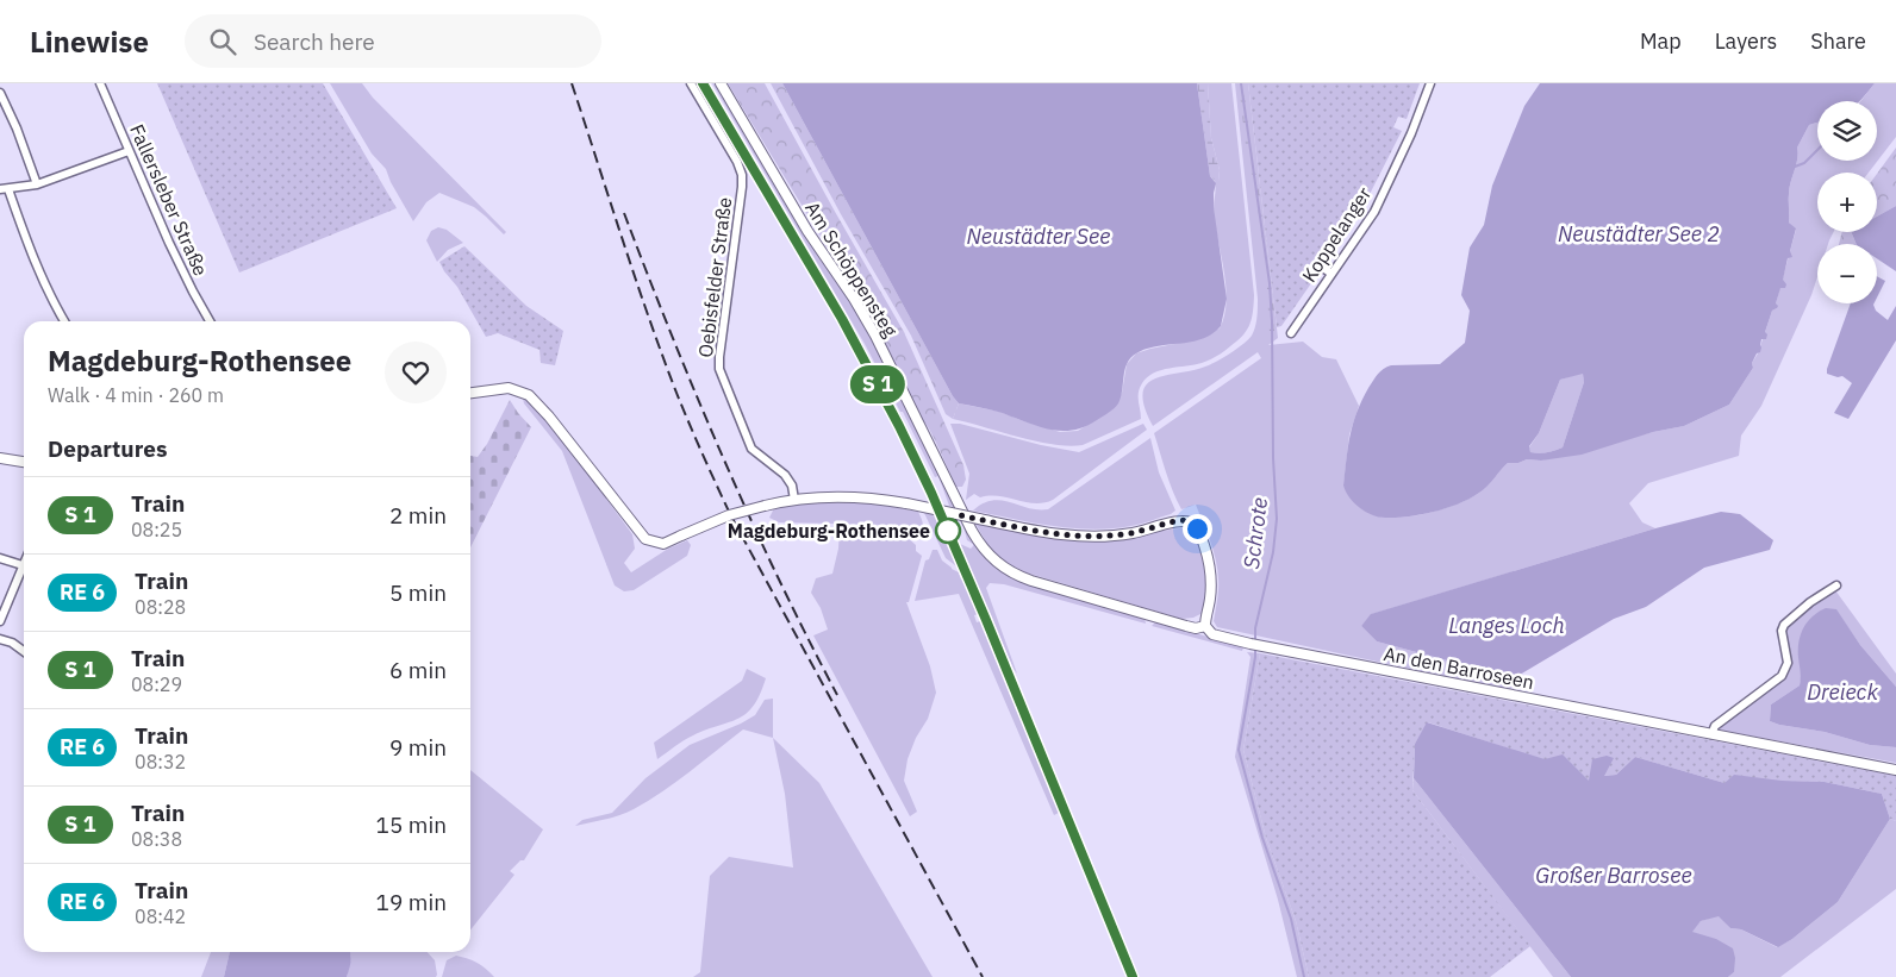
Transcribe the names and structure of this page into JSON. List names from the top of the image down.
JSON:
{
  "streets": {
    "street": [
      "Fallersleber Straße",
      "Koppelanger",
      "Am Schöppensteg",
      "Oebisfelder Straße",
      "An den Barroseen"
    ]
  },
  "crossings": [
    ["Am Schöppensteg", "An den Barroseen"]
  ],
  "water": [
    "Neustädter See 2",
    "Neustädter See",
    "Schrote",
    "Langes Loch",
    "Dreieck",
    "Großer Barrosee"
  ],
  "places": ["Magdeburg-Rothensee"],
  "page": {
    "header": "Linewise",
    "search": "Search here",
    "nav": ["Map", "Layers", "Share"],
    "on_map": "S 1",
    "map_buttons": ["+", "−"],
    "heading": [
      ["Magdeburg-Rothensee", "Walk · 4 min · 260 m"],
      "Departures"
    ],
    "list": [
      {
        "mark": "S 1",
        "name": "Train",
        "note": "08:25",
        "value": "2 min"
      },
      {
        "mark": "RE 6",
        "name": "Train",
        "note": "08:28",
        "value": "5 min"
      },
      {
        "mark": "S 1",
        "name": "Train",
        "note": "08:29",
        "value": "6 min"
      },
      {
        "mark": "RE 6",
        "name": "Train",
        "note": "08:32",
        "value": "9 min"
      },
      {
        "mark": "S 1",
        "name": "Train",
        "note": "08:38",
        "value": "15 min"
      },
      {
        "mark": "RE 6",
        "name": "Train",
        "note": "08:42",
        "value": "19 min"
      }
    ]
  }
}
